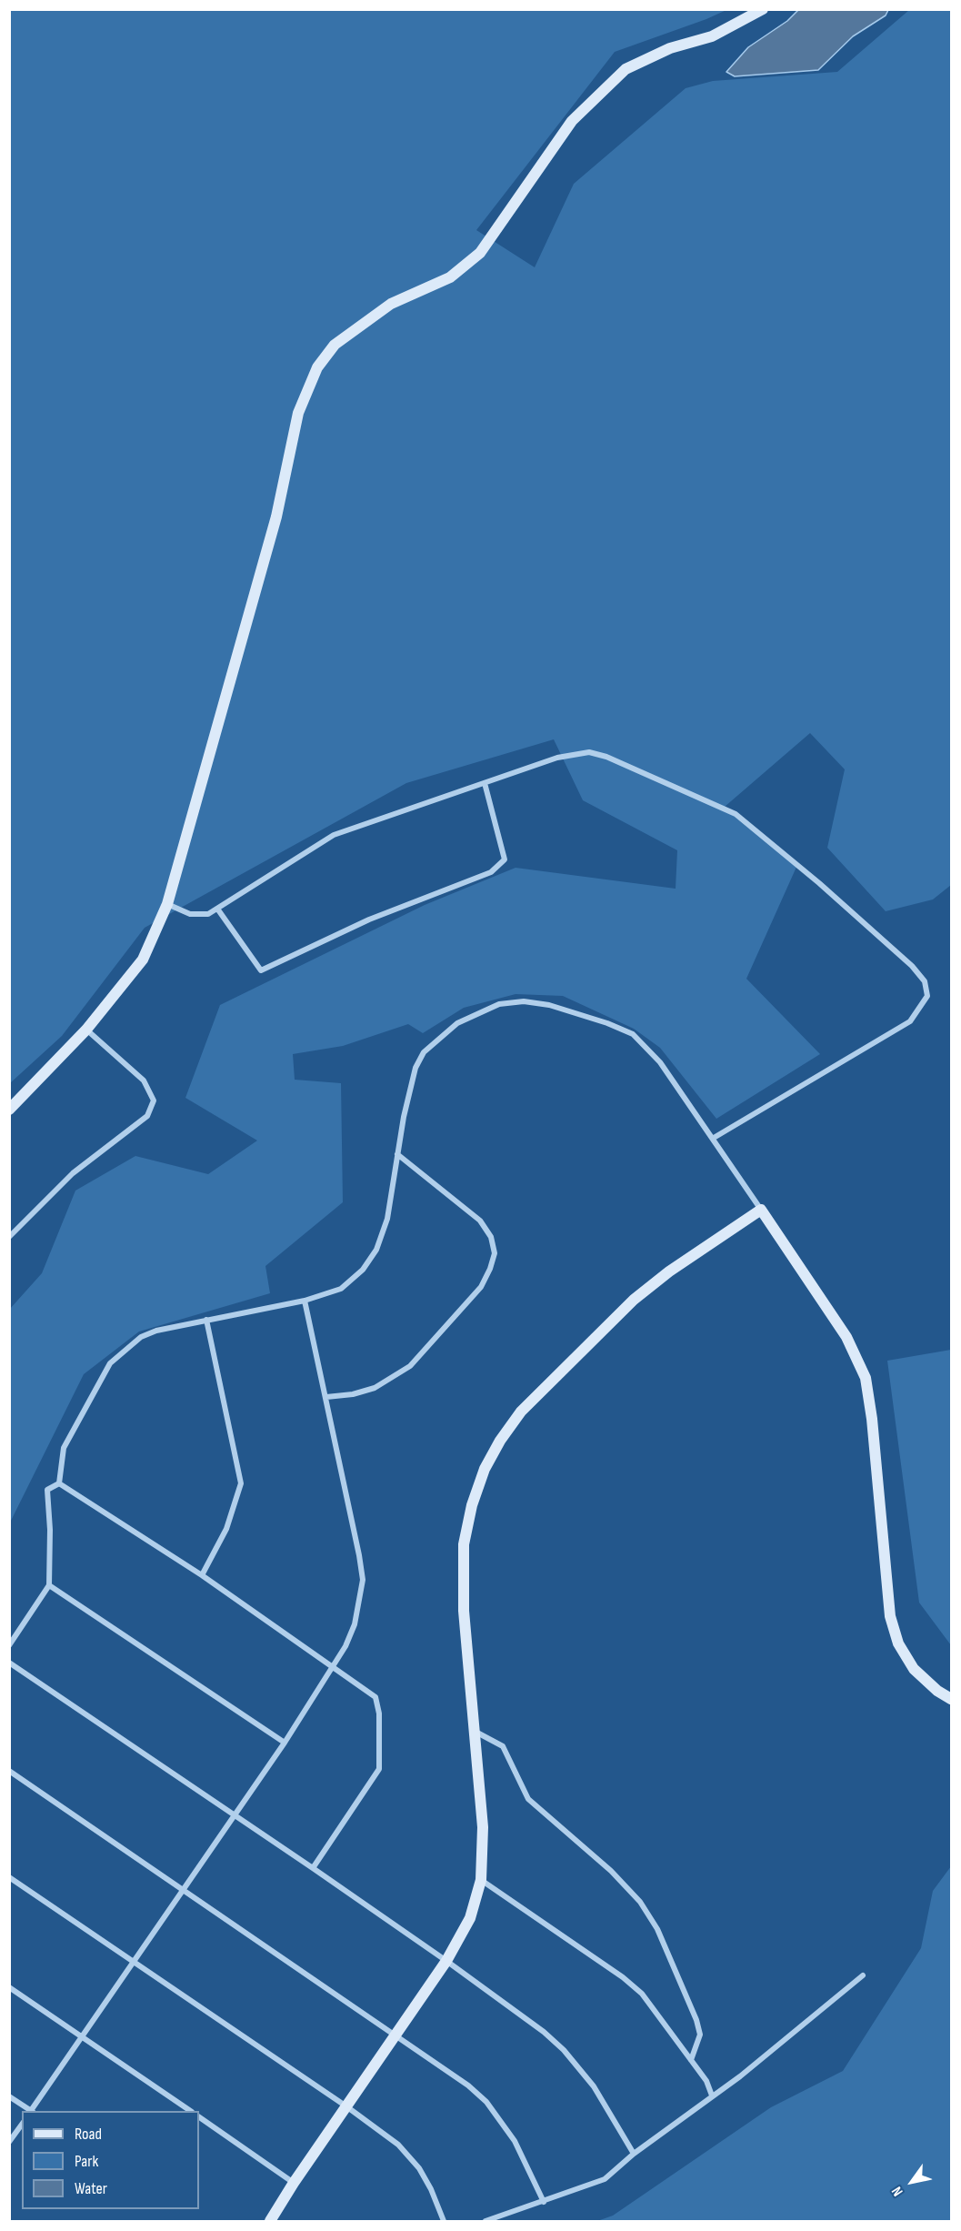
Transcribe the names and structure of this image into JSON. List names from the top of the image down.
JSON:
{
  "legend": ["Road", "Park", "Water"],
  "north": "bottom left"
}
